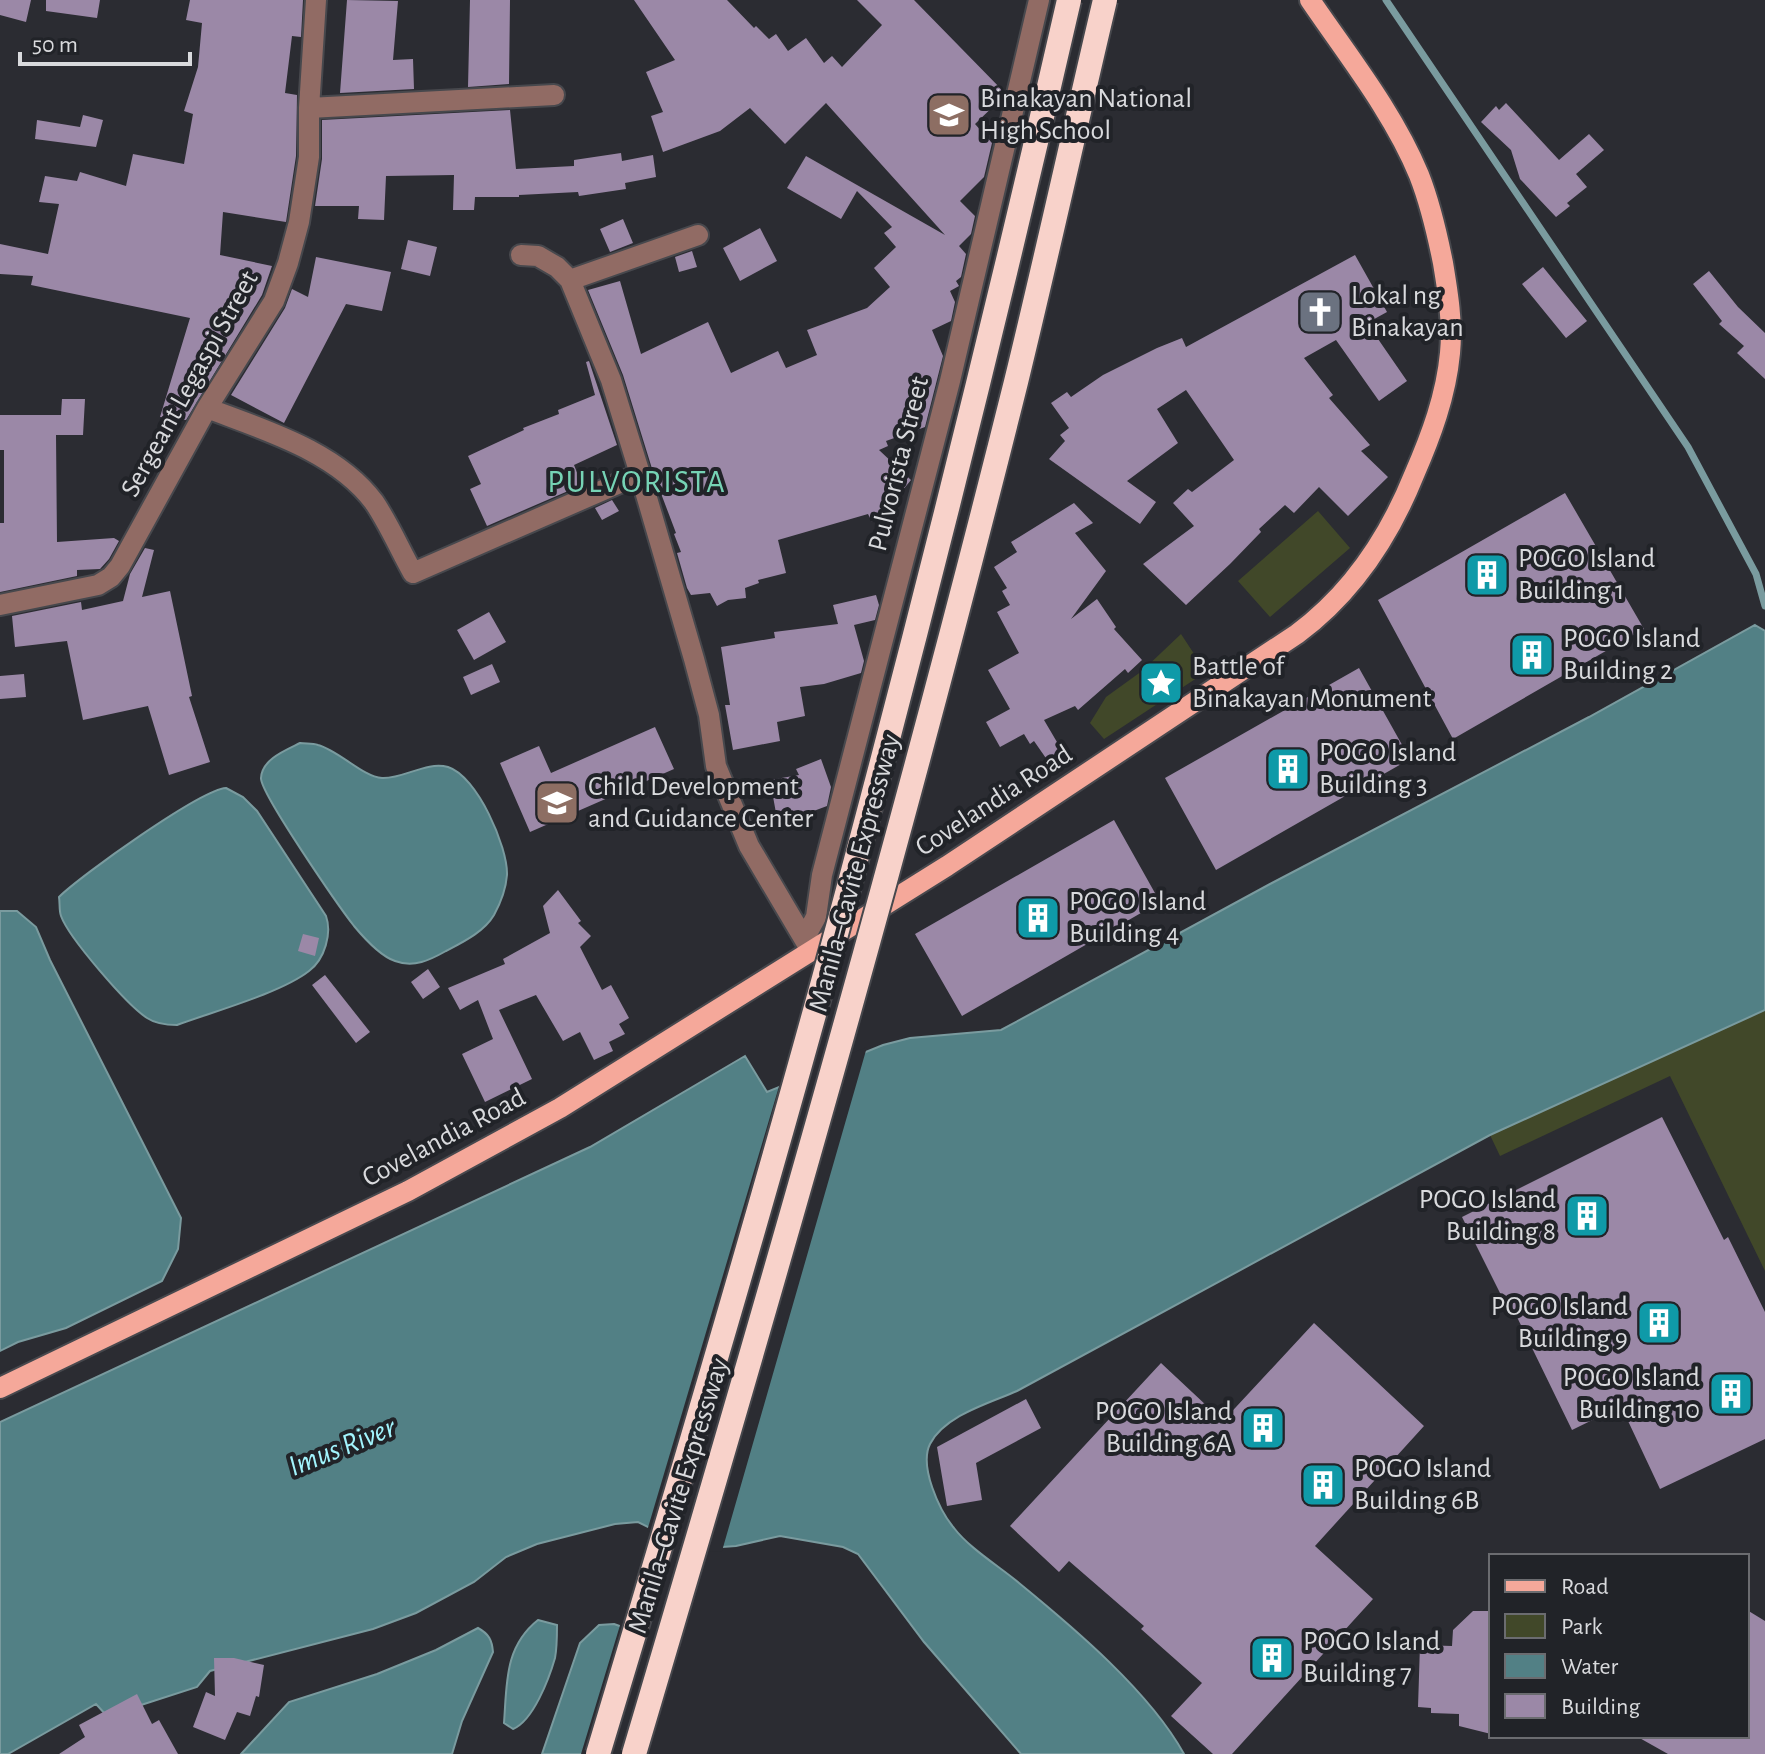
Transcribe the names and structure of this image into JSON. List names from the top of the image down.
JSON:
{
  "streets": {
    "highway": ["Manila–Cavite Expressway"],
    "main road": ["Covelandia Road"],
    "street": ["Sergeant Legaspi Street", "Pulvorista Street"]
  },
  "crossings": [
    ["Pulvorista Street", "Covelandia Road"]
  ],
  "districts": ["PULVORISTA"],
  "water": ["Imus River"],
  "places": {
    "school or university": ["Binakayan National High School", "Child Development and Guidance Center"],
    "church": ["Lokal ng Binakayan"],
    "building": [
      "POGO Island Building 1",
      "POGO Island Building 2",
      "POGO Island Building 3",
      "POGO Island Building 4",
      "POGO Island Building 8",
      "POGO Island Building 9",
      "POGO Island Building 10",
      "POGO Island Building 6A",
      "POGO Island Building 6B",
      "POGO Island Building 7"
    ],
    "place": ["Battle of Binakayan Monument"]
  },
  "legend": [
    "Road",
    "Park",
    "Water",
    "Building"
  ],
  "scale_bar": "50 m"
}
